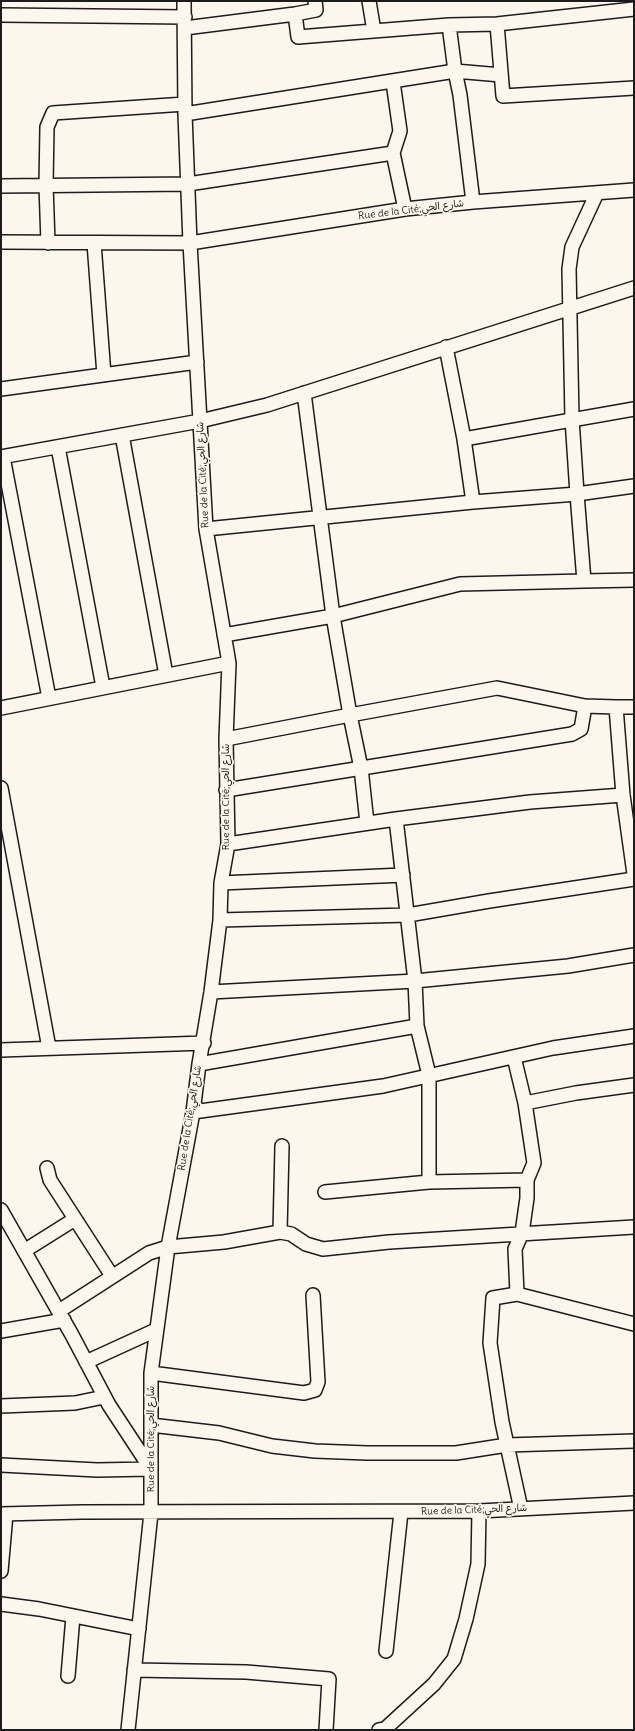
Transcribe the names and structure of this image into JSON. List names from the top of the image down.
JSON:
{
  "streets": {
    "street": ["Rue de la Cité;شارع الحي"]
  }
}
